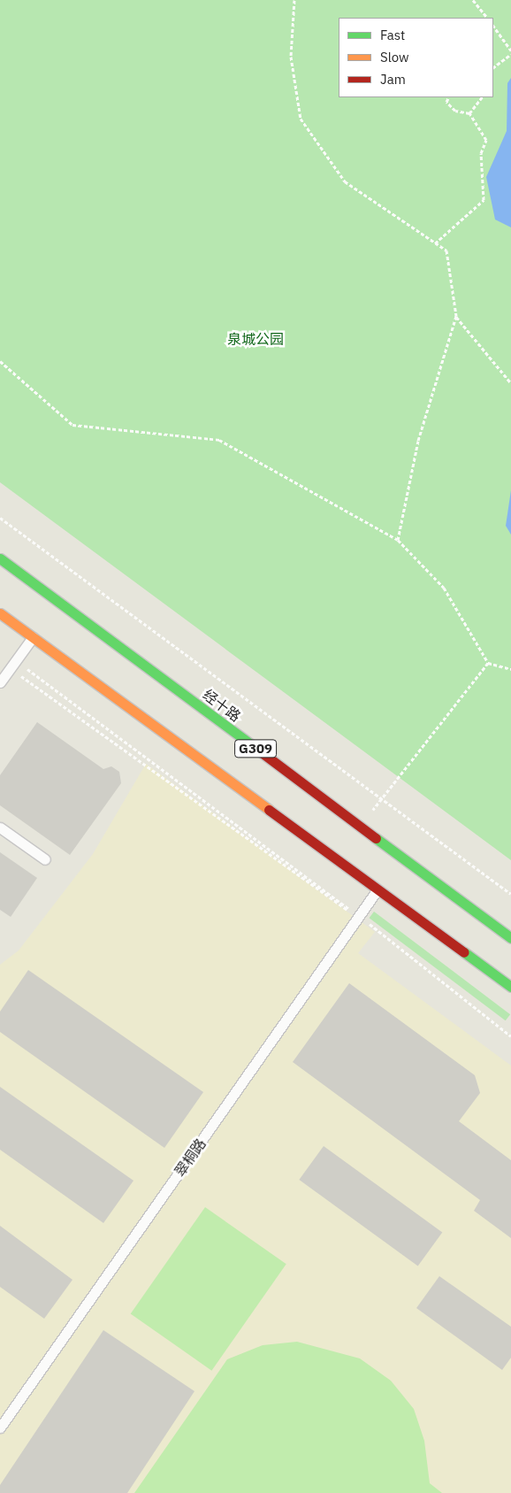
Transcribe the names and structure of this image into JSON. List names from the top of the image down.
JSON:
{
  "streets": {
    "highway": ["经十路", "G309"],
    "lane": ["翠桐路"]
  },
  "crossings": [
    ["G309", "翠桐路"]
  ],
  "parks": ["泉城公园"],
  "legend": ["Fast", "Slow", "Jam"]
}
